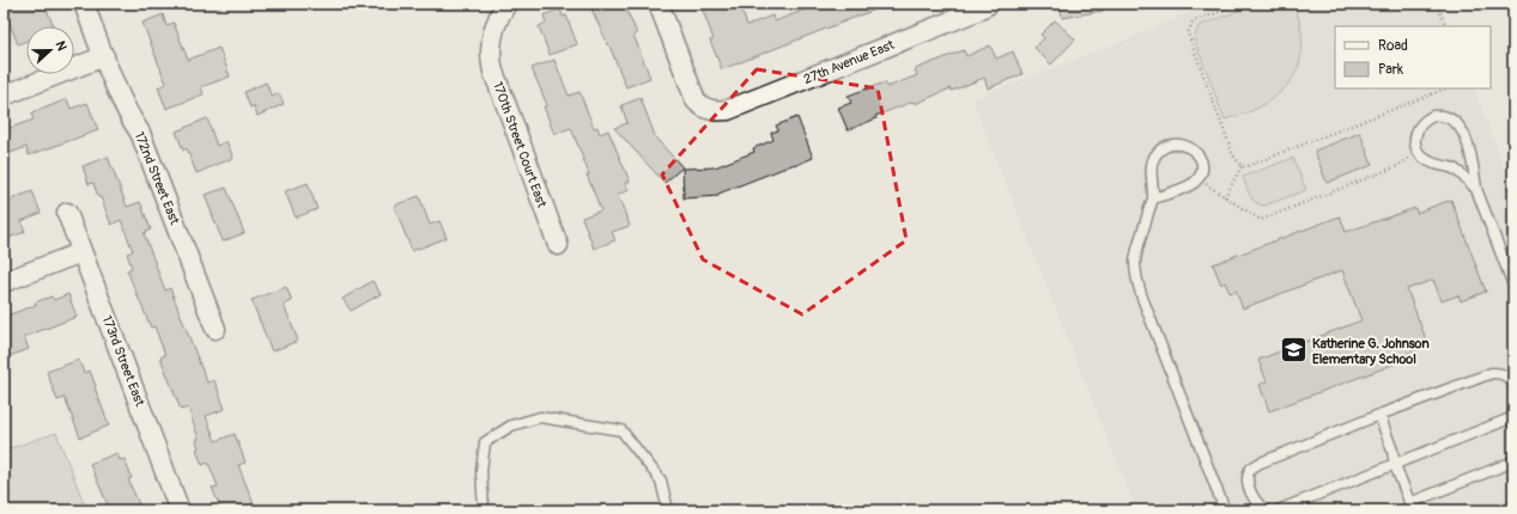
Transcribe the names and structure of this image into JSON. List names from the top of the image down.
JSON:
{
  "streets": {
    "street": [
      "27th Avenue East",
      "170th Street Court East",
      "172nd Street East",
      "173rd Street East"
    ]
  },
  "places": {
    "school or university": ["Katherine G. Johnson Elementary School"]
  },
  "legend": ["Road", "Park"],
  "north": "right"
}
